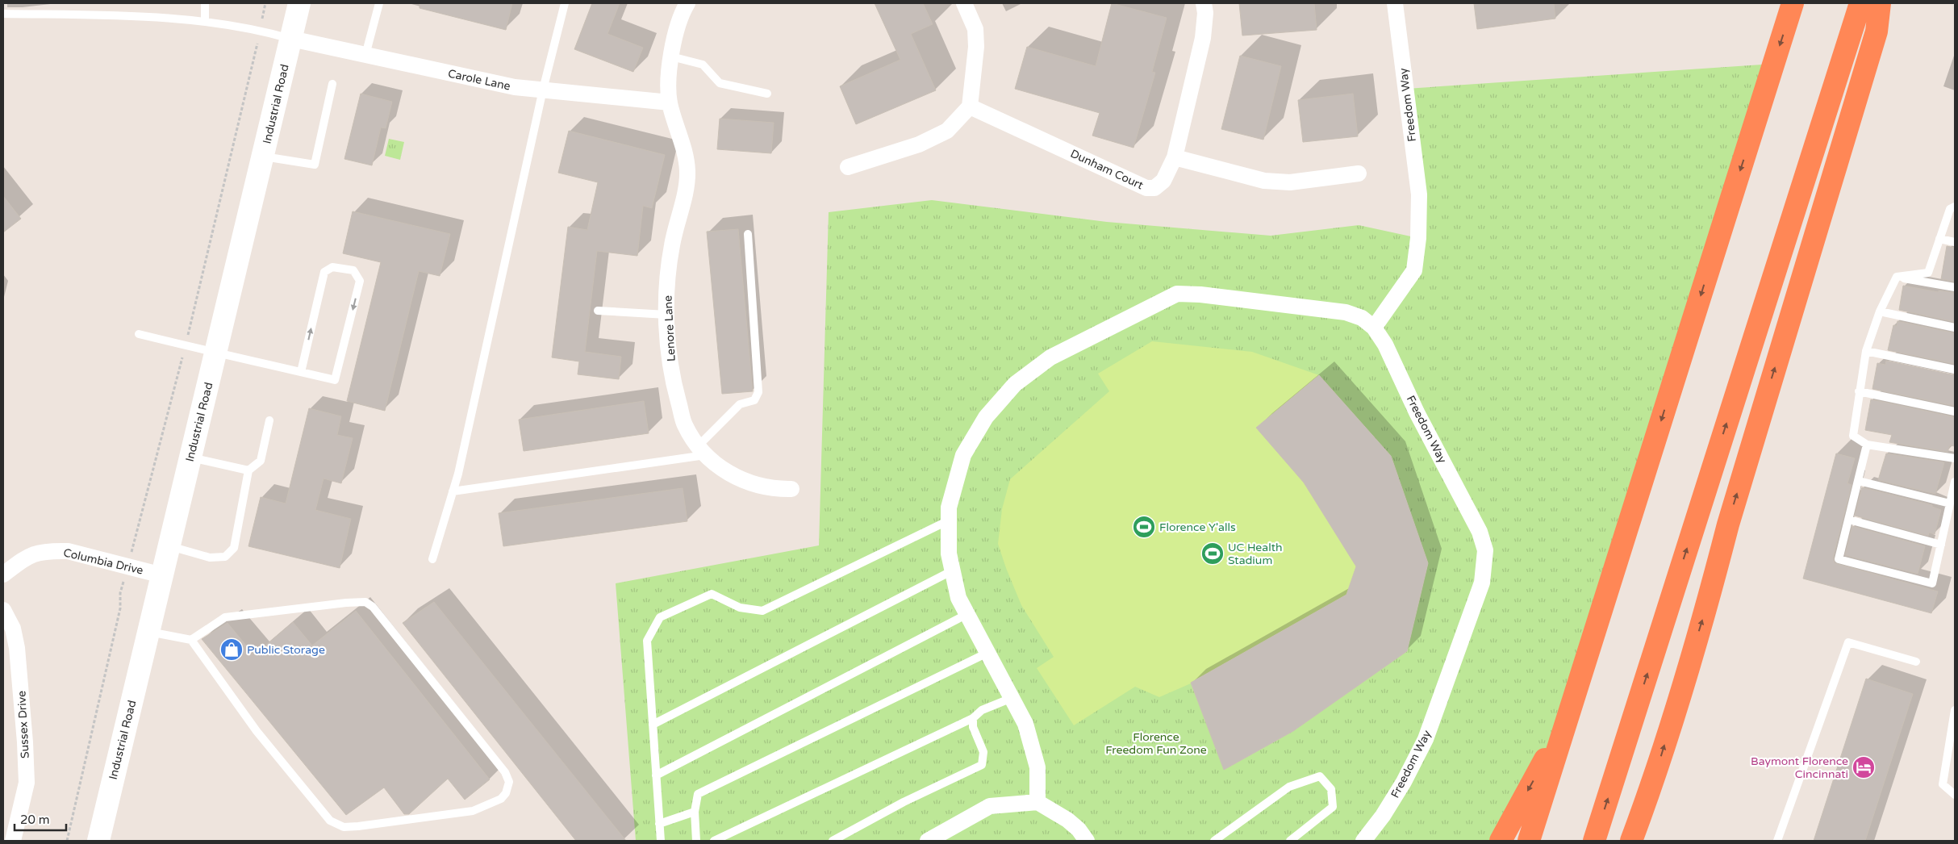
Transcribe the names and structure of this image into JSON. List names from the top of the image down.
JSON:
{
  "streets": {
    "main road": ["Industrial Road"],
    "street": [
      "Carole Lane",
      "Freedom Way",
      "Dunham Court",
      "Lenore Lane",
      "Columbia Drive",
      "Sussex Drive"
    ]
  },
  "crossings": [
    ["Carole Lane", "Industrial Road"],
    ["Carole Lane", "Lenore Lane"],
    ["Industrial Road", "Columbia Drive"]
  ],
  "parks": ["Florence Freedom Fun Zone"],
  "places": {
    "sports": ["Florence Y'alls", "UC Health Stadium"],
    "shop": ["Public Storage"],
    "hotel": ["Baymont Florence Cincinnati"]
  },
  "scale_bar": "20 m"
}
